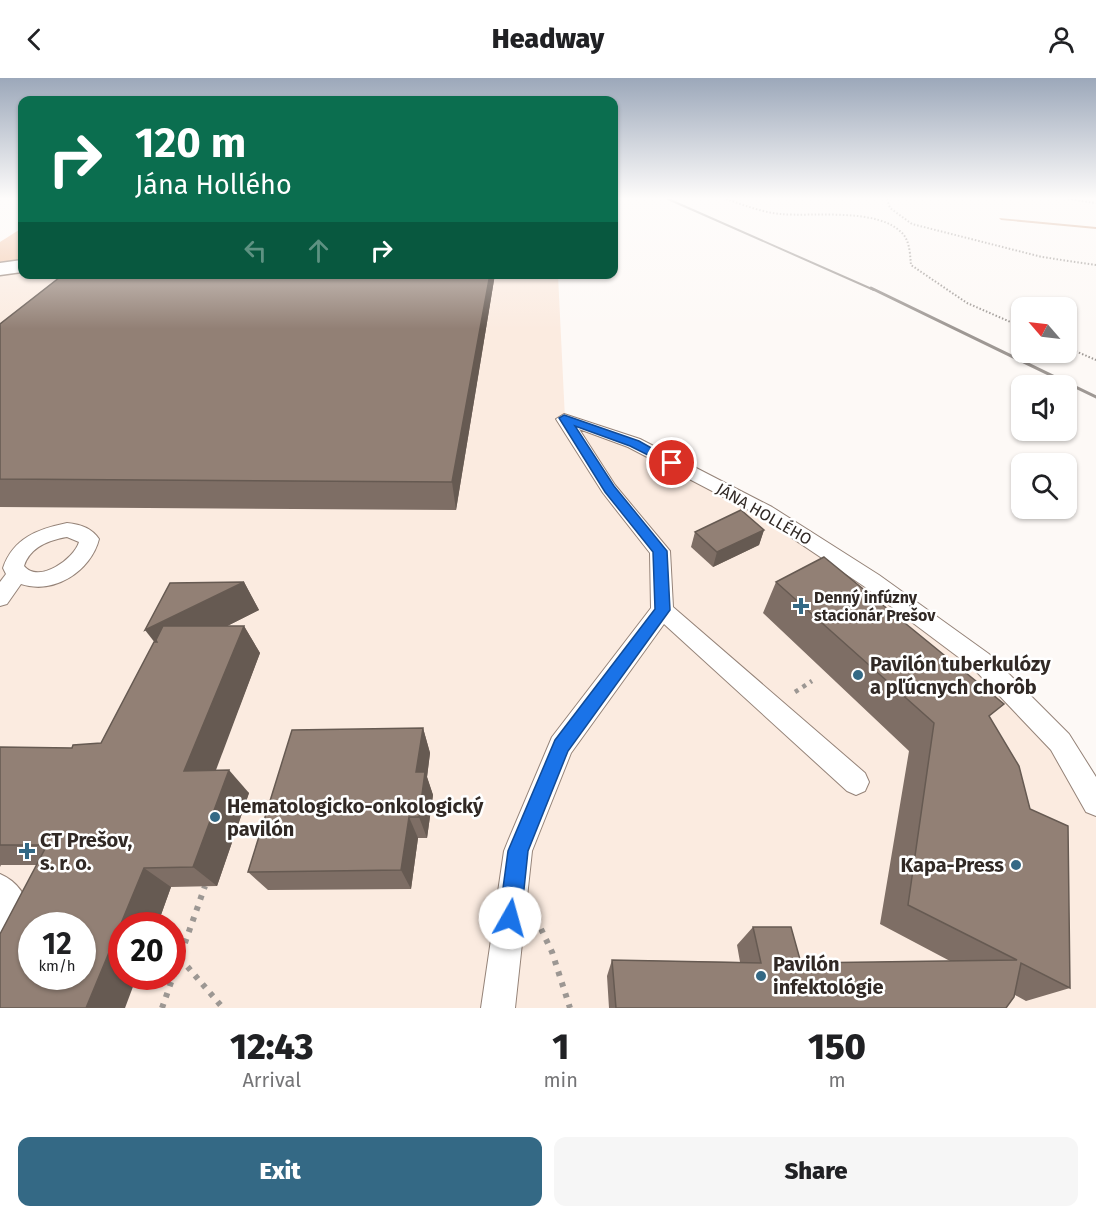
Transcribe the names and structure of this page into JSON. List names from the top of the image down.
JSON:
{
  "streets": {
    "lane": ["JÁNA HOLLÉHO"]
  },
  "places": {
    "health": ["Denný infúzny stacionár Prešov", "CT Prešov, s. r. o."],
    "other": [
      "Pavilón tuberkulózy a pľúcnych chorôb",
      "Hematologicko-onkologický pavilón",
      "Kapa-Press",
      "Pavilón infektológie"
    ]
  },
  "north": "top left",
  "page": {
    "header": "Headway",
    "turn": ["120 m", "Jána Hollého"],
    "speed": "12 km/h",
    "limit": "20",
    "eta": [
      "12:43",
      "Arrival",
      "1",
      "min",
      "150",
      "m"
    ],
    "buttons": ["Exit", "Share"]
  }
}
